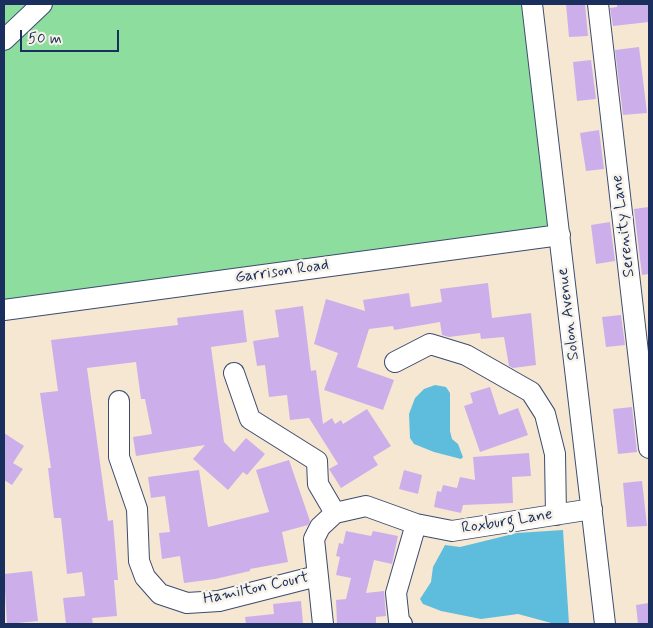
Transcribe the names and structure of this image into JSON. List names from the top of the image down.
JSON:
{
  "streets": {
    "street": [
      "Serenity Lane",
      "Garrison Road",
      "Solon Avenue",
      "Roxburg Lane",
      "Hamilton Court"
    ]
  },
  "crossings": [
    ["Garrison Road", "Solon Avenue"],
    ["Solon Avenue", "Roxburg Lane"]
  ],
  "scale_bar": "50 m"
}
